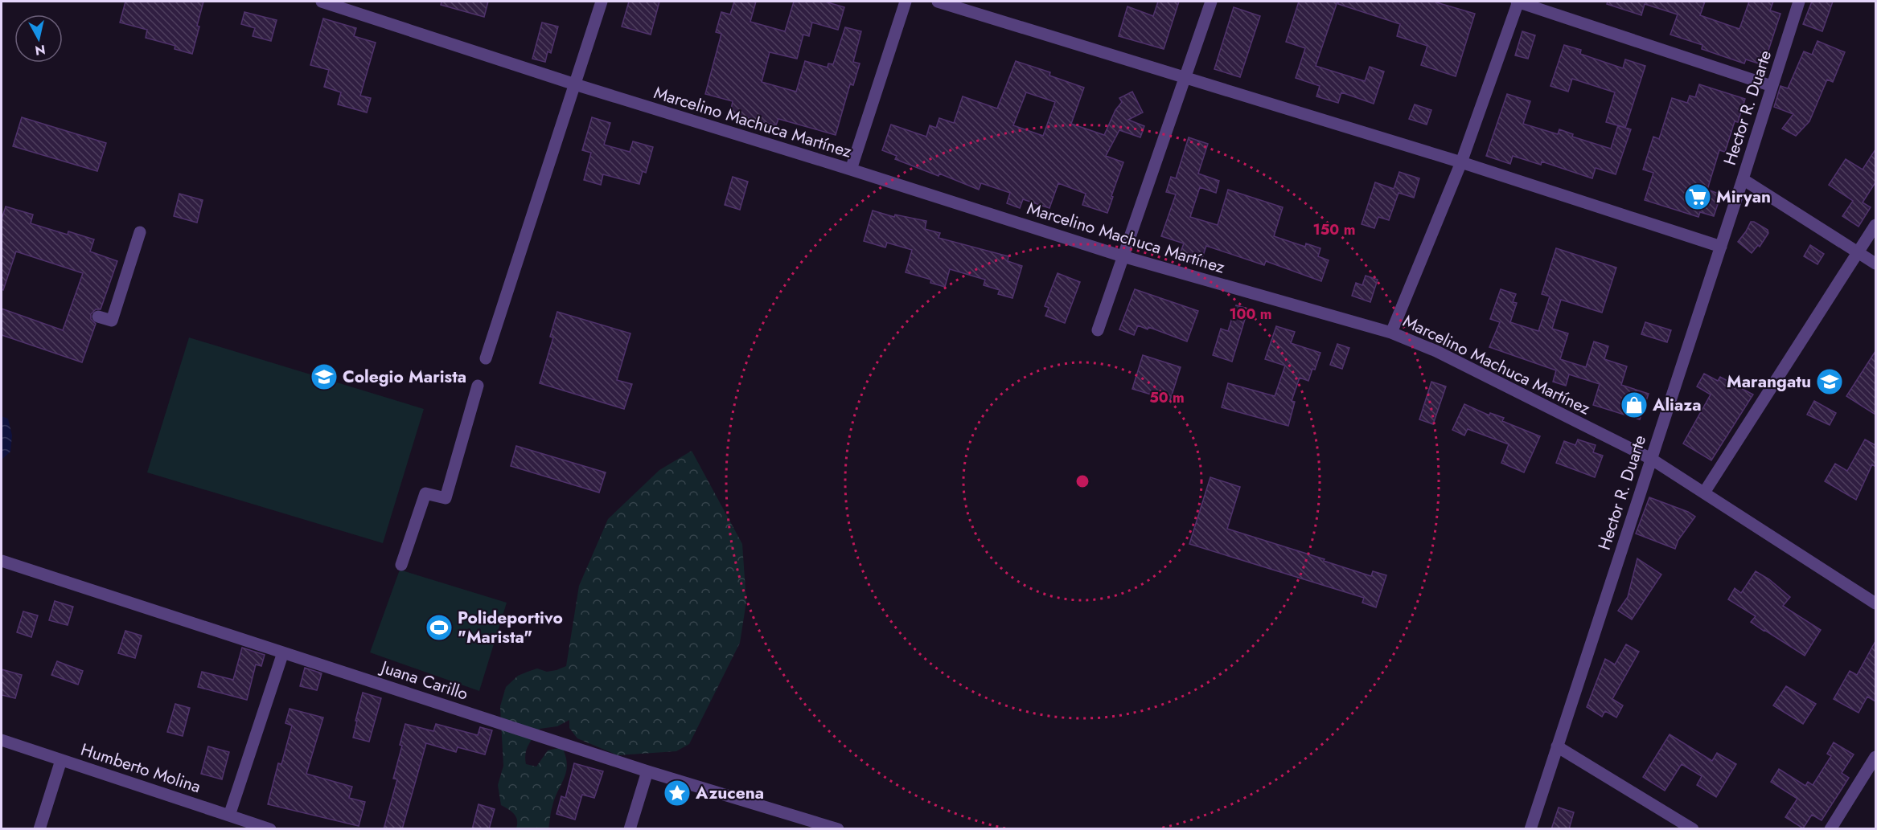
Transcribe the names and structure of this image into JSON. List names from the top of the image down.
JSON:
{
  "streets": {
    "street": [
      "Hector R. Duarte",
      "Marcelino Machuca Martínez",
      "Juana Carillo",
      "Humberto Molina"
    ]
  },
  "crossings": [
    ["Hector R. Duarte", "Marcelino Machuca Martínez"]
  ],
  "places": {
    "supermarket": ["Miryan"],
    "school or university": ["Colegio Marista", "Marangatu"],
    "shop": ["Aliaza"],
    "sports": ["Polideportivo \"Marista\""],
    "place": ["Azucena"]
  },
  "north": "bottom",
  "rings": ["150 m", "100 m", "50 m"]
}
